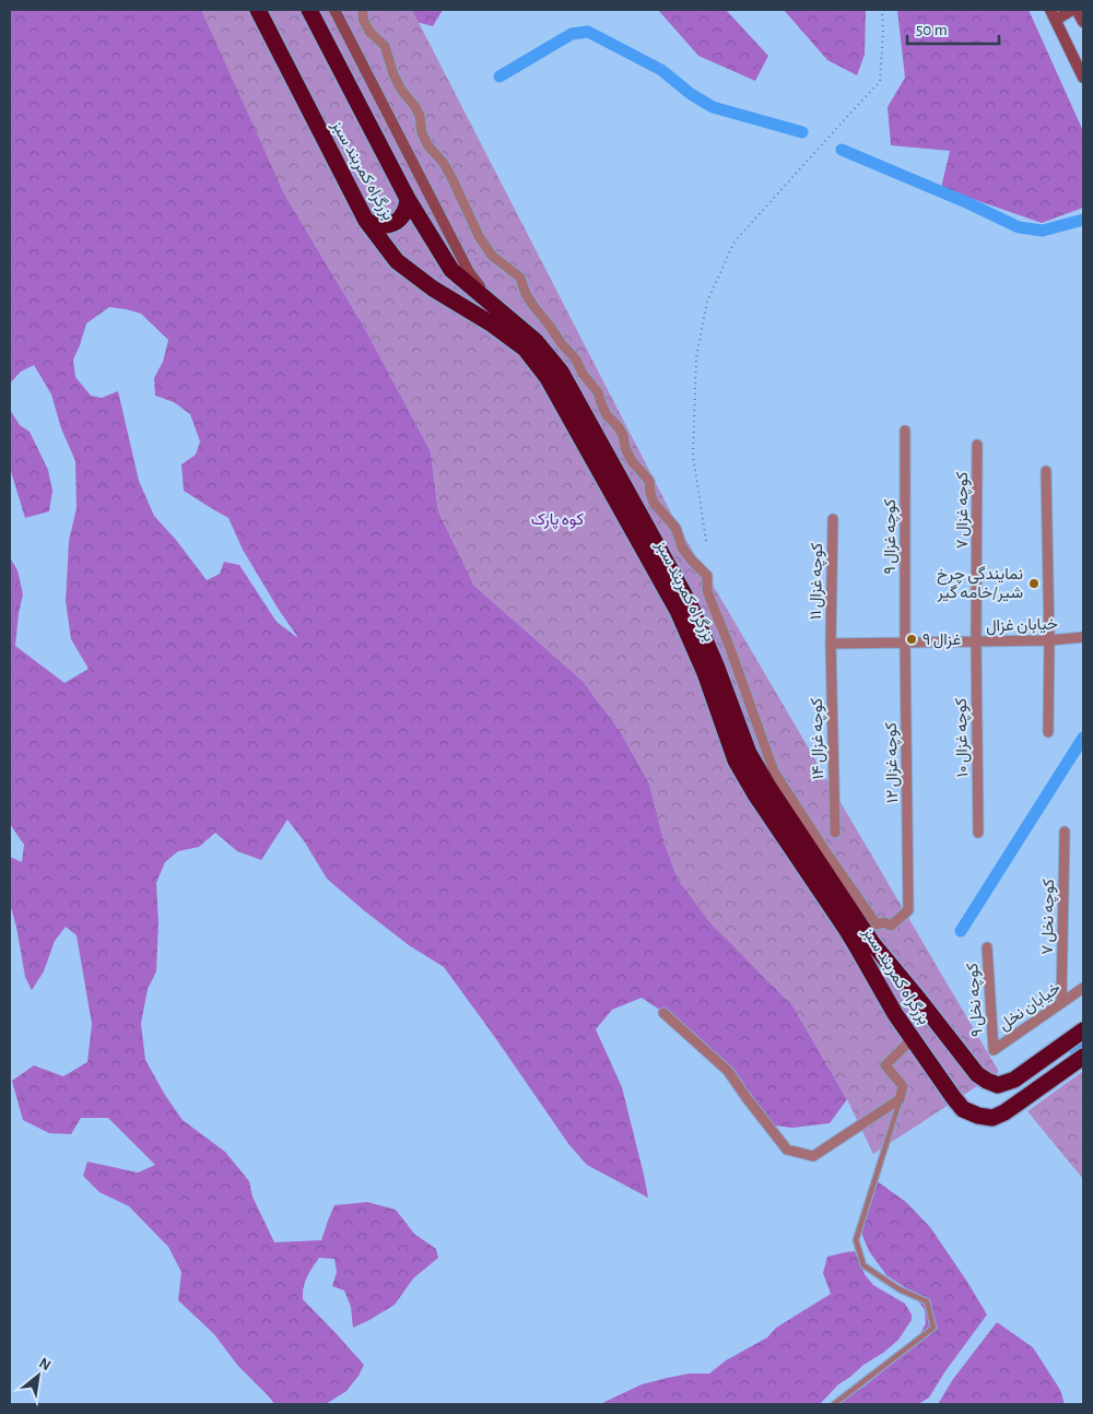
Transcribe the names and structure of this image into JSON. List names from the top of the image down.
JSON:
{
  "streets": {
    "highway": ["بزرگراه کمربند سبز"],
    "street": [
      "کوچه غزال ۷",
      "کوچه غزال ۹",
      "کوچه غزال ۱۱",
      "خیابان غزال",
      "کوچه غزال ۱۰",
      "کوچه غزال ۱۴",
      "کوچه غزال ۱۲",
      "کوچه نخل ۷",
      "کوچه نخل ۹",
      "خیابان نخل"
    ]
  },
  "crossings": [
    ["کوچه غزال ۷", "خیابان غزال"],
    ["کوچه غزال ۷", "کوچه غزال ۱۰"],
    ["کوچه غزال ۹", "خیابان غزال"],
    ["کوچه غزال ۹", "کوچه غزال ۱۲"],
    ["کوچه غزال ۱۱", "خیابان غزال"],
    ["کوچه غزال ۱۱", "کوچه غزال ۱۴"],
    ["خیابان غزال", "کوچه غزال ۱۰"],
    ["خیابان غزال", "کوچه غزال ۱۴"],
    ["خیابان غزال", "کوچه غزال ۱۲"],
    ["کوچه نخل ۷", "خیابان نخل"],
    ["کوچه نخل ۹", "خیابان نخل"]
  ],
  "parks": ["کوه پارک"],
  "places": ["نمایندگی چرخ شیر/خامه گیر", "غزال ۹"],
  "scale_bar": "50 m",
  "north": "top right"
}
